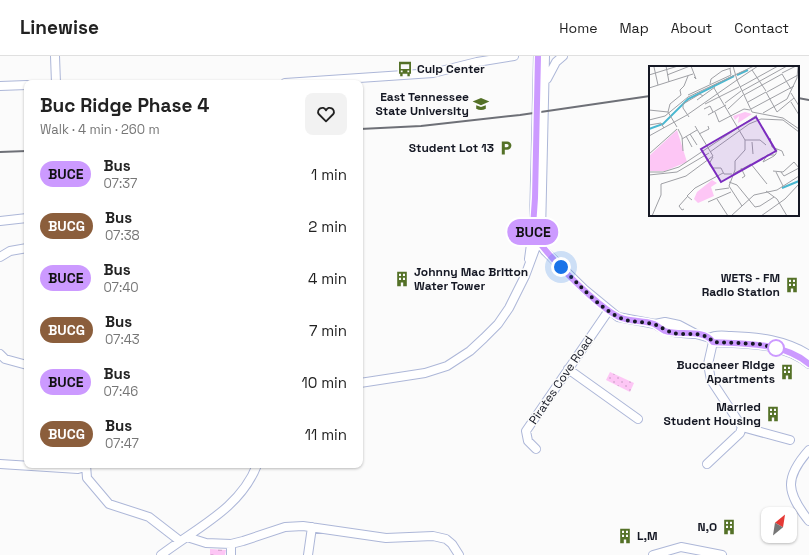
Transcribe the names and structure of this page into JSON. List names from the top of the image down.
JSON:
{
  "streets": {
    "street": ["Pirates Cove Road"]
  },
  "places": {
    "bus stop": ["Culp Center"],
    "school or university": ["East Tennessee State University"],
    "parking": ["Student Lot 13"],
    "building": [
      "Johnny Mac Britton Water Tower",
      "WETS - FM Radio Station",
      "Buccaneer Ridge Apartments",
      "Married Student Housing",
      "N,O",
      "L,M"
    ]
  },
  "lines": ["bus line BUCE"],
  "north": "top right",
  "page": {
    "header": "Linewise",
    "nav": [
      "Home",
      "Map",
      "About",
      "Contact"
    ],
    "on_map": "BUCE",
    "heading": ["Buc Ridge Phase 4", "Walk · 4 min · 260 m"],
    "list": [
      {
        "mark": "BUCE",
        "name": "Bus",
        "note": "07:37",
        "value": "1 min"
      },
      {
        "mark": "BUCG",
        "name": "Bus",
        "note": "07:38",
        "value": "2 min"
      },
      {
        "mark": "BUCE",
        "name": "Bus",
        "note": "07:40",
        "value": "4 min"
      },
      {
        "mark": "BUCG",
        "name": "Bus",
        "note": "07:43",
        "value": "7 min"
      },
      {
        "mark": "BUCE",
        "name": "Bus",
        "note": "07:46",
        "value": "10 min"
      },
      {
        "mark": "BUCG",
        "name": "Bus",
        "note": "07:47",
        "value": "11 min"
      }
    ]
  }
}
